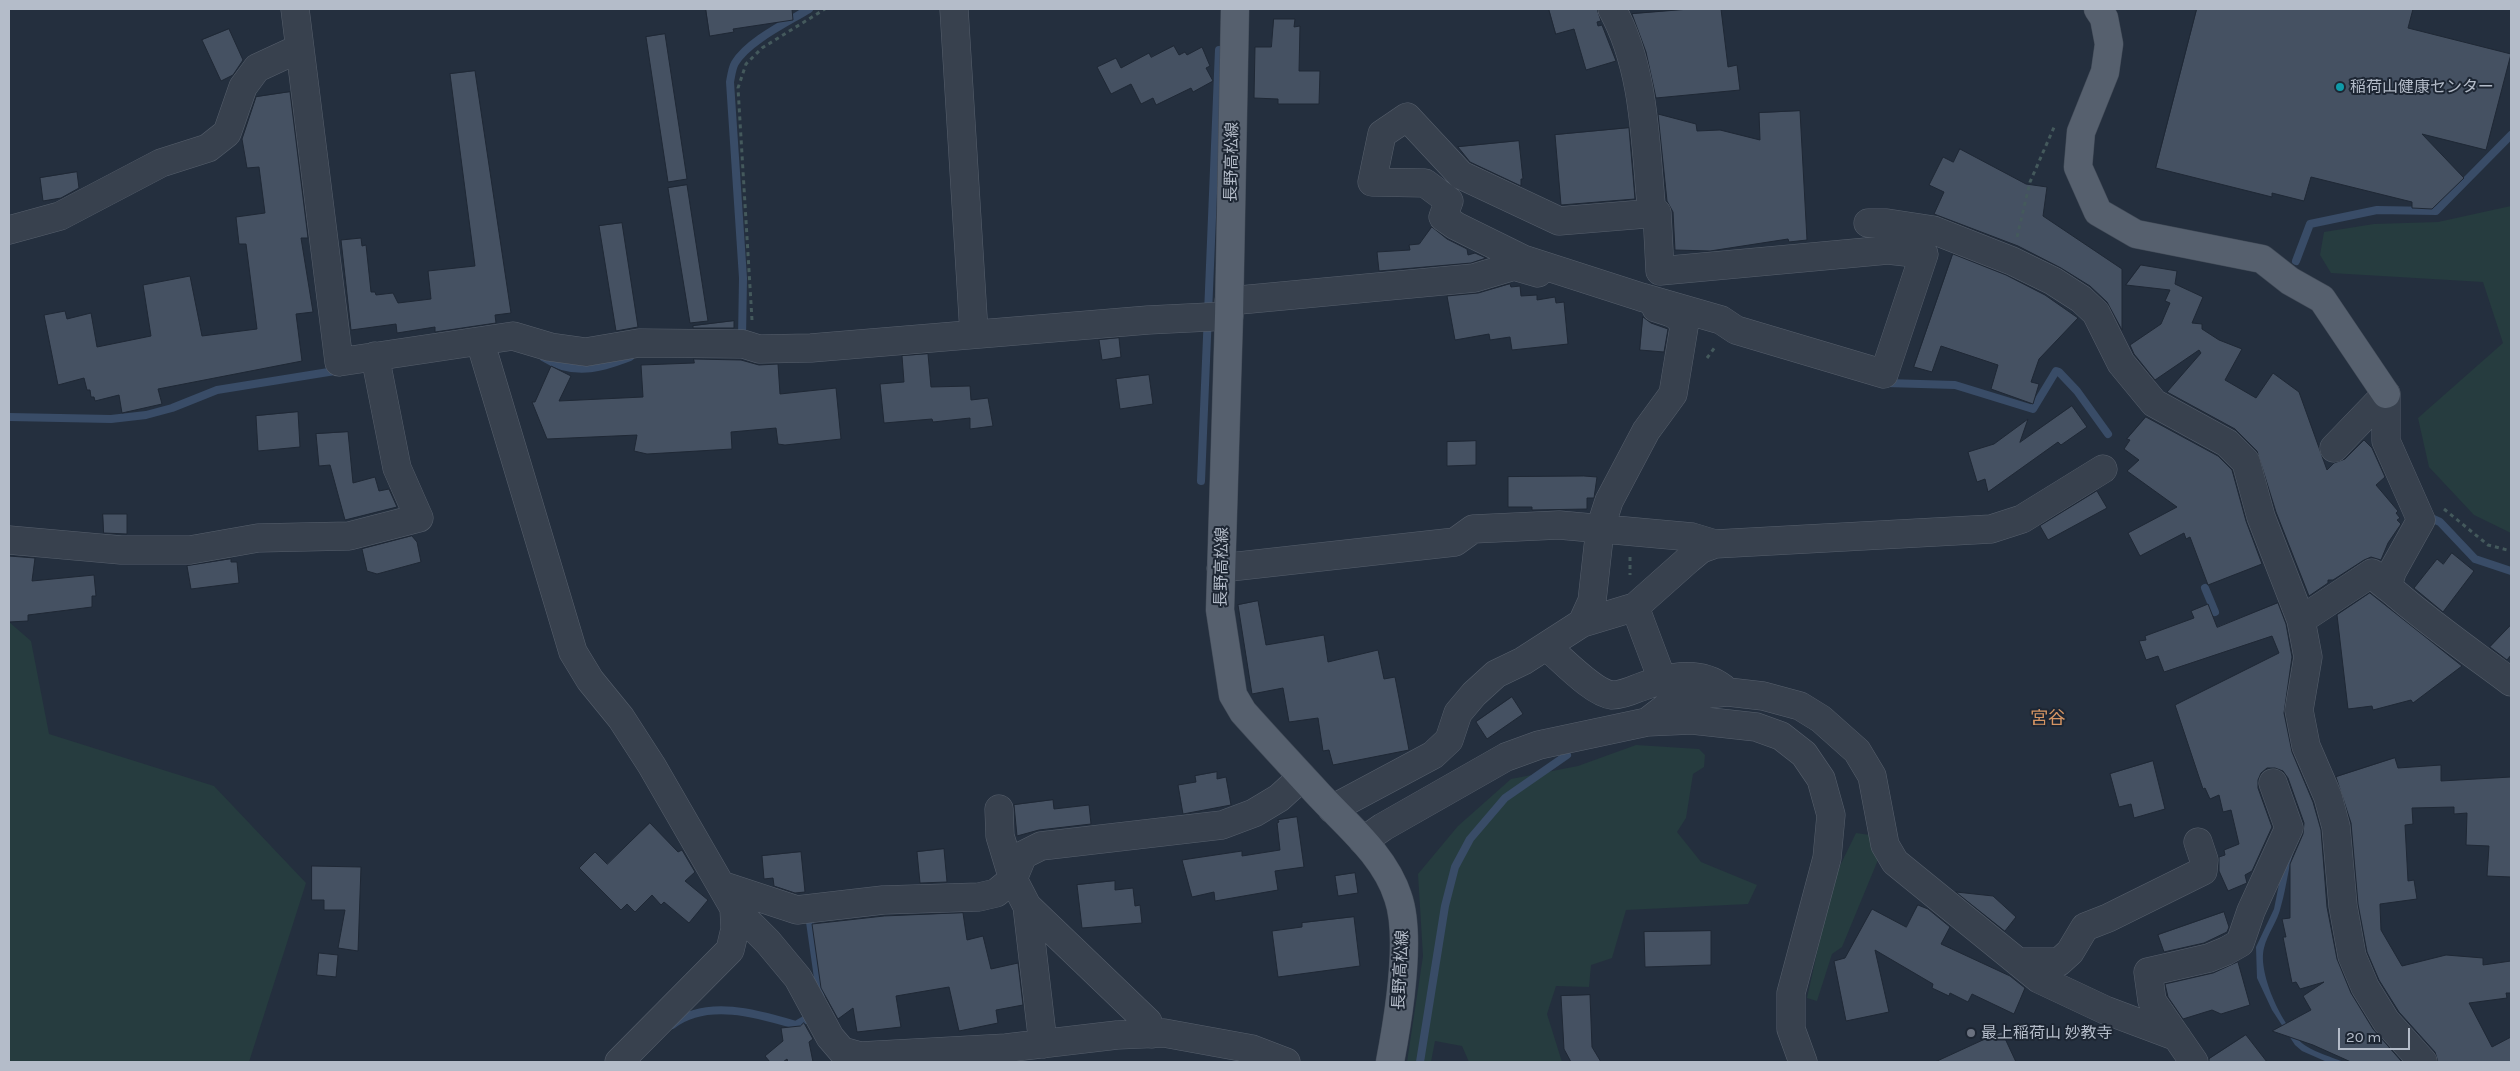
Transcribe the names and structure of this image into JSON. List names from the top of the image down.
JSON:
{
  "streets": {
    "main road": ["長野高松線"]
  },
  "districts": ["宮谷"],
  "places": ["稲荷山健康センター", "最上稲荷山 妙教寺"],
  "scale_bar": "20 m"
}
